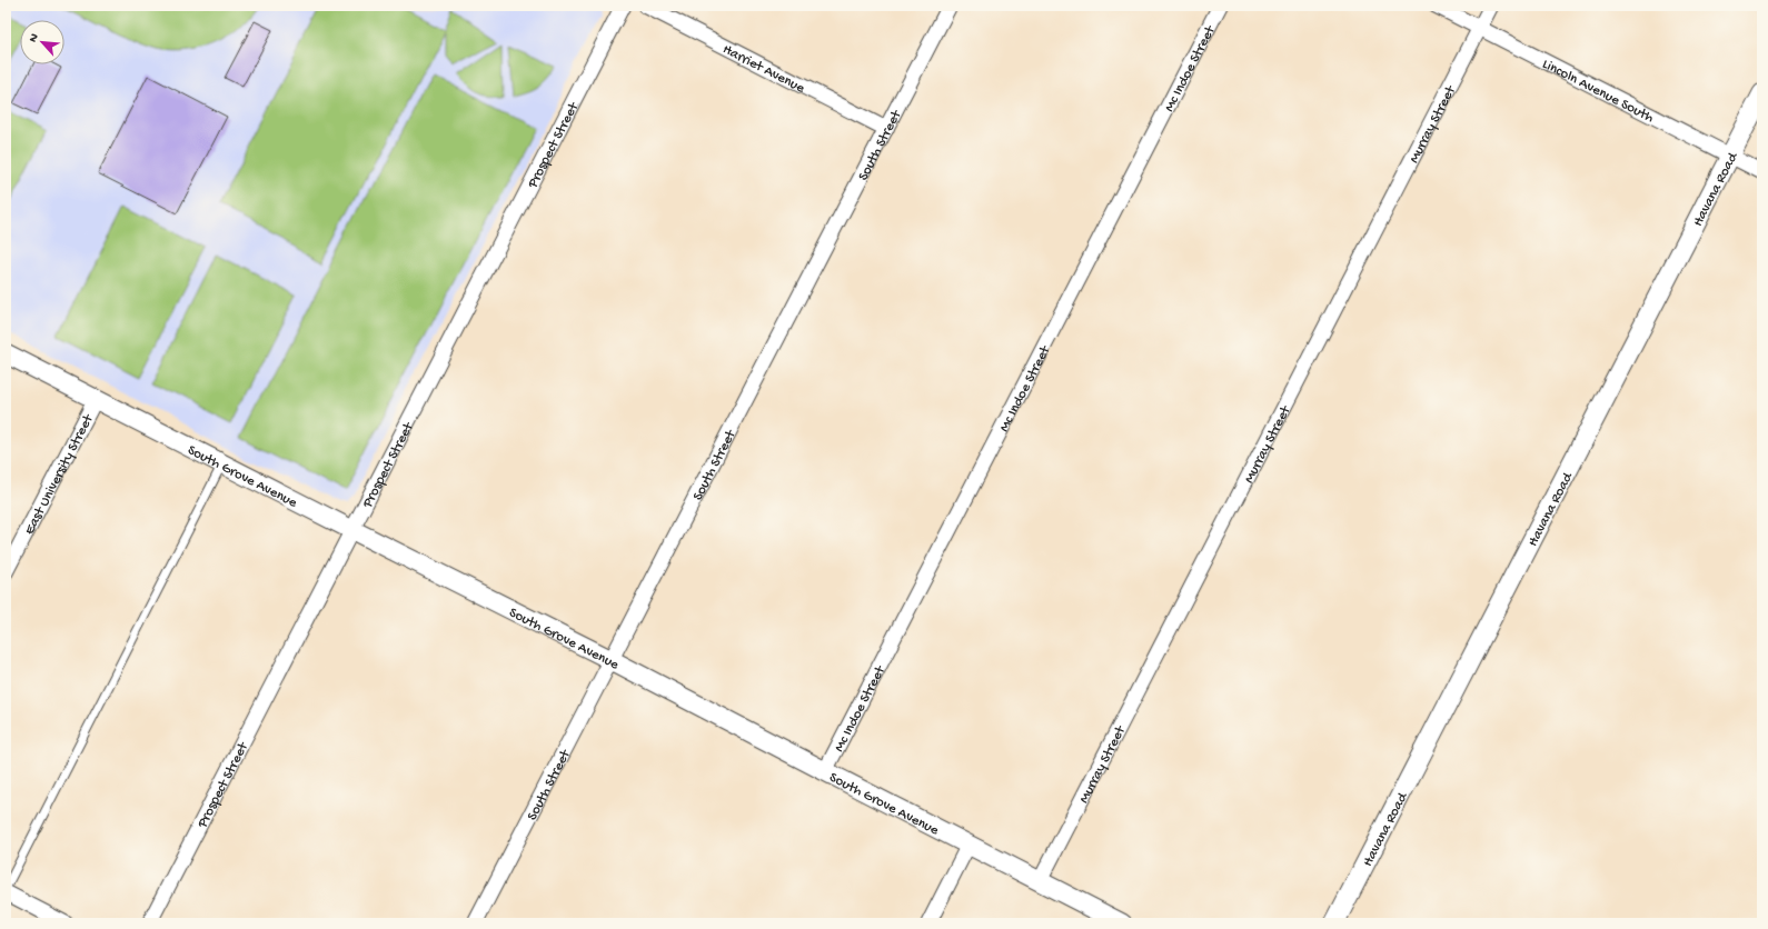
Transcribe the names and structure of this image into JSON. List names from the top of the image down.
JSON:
{
  "streets": {
    "street": [
      "Harriet Avenue",
      "Mc Indoe Street",
      "Lincoln Avenue South",
      "Murray Street",
      "Prospect Street",
      "South Street",
      "Havana Road",
      "East University Street",
      "South Grove Avenue"
    ]
  },
  "crossings": [
    ["Harriet Avenue", "South Street"],
    ["Mc Indoe Street", "South Grove Avenue"],
    ["Lincoln Avenue South", "Murray Street"],
    ["Lincoln Avenue South", "Havana Road"],
    ["Murray Street", "South Grove Avenue"],
    ["Prospect Street", "South Grove Avenue"],
    ["South Street", "South Grove Avenue"],
    ["East University Street", "South Grove Avenue"]
  ],
  "north": "top left"
}
